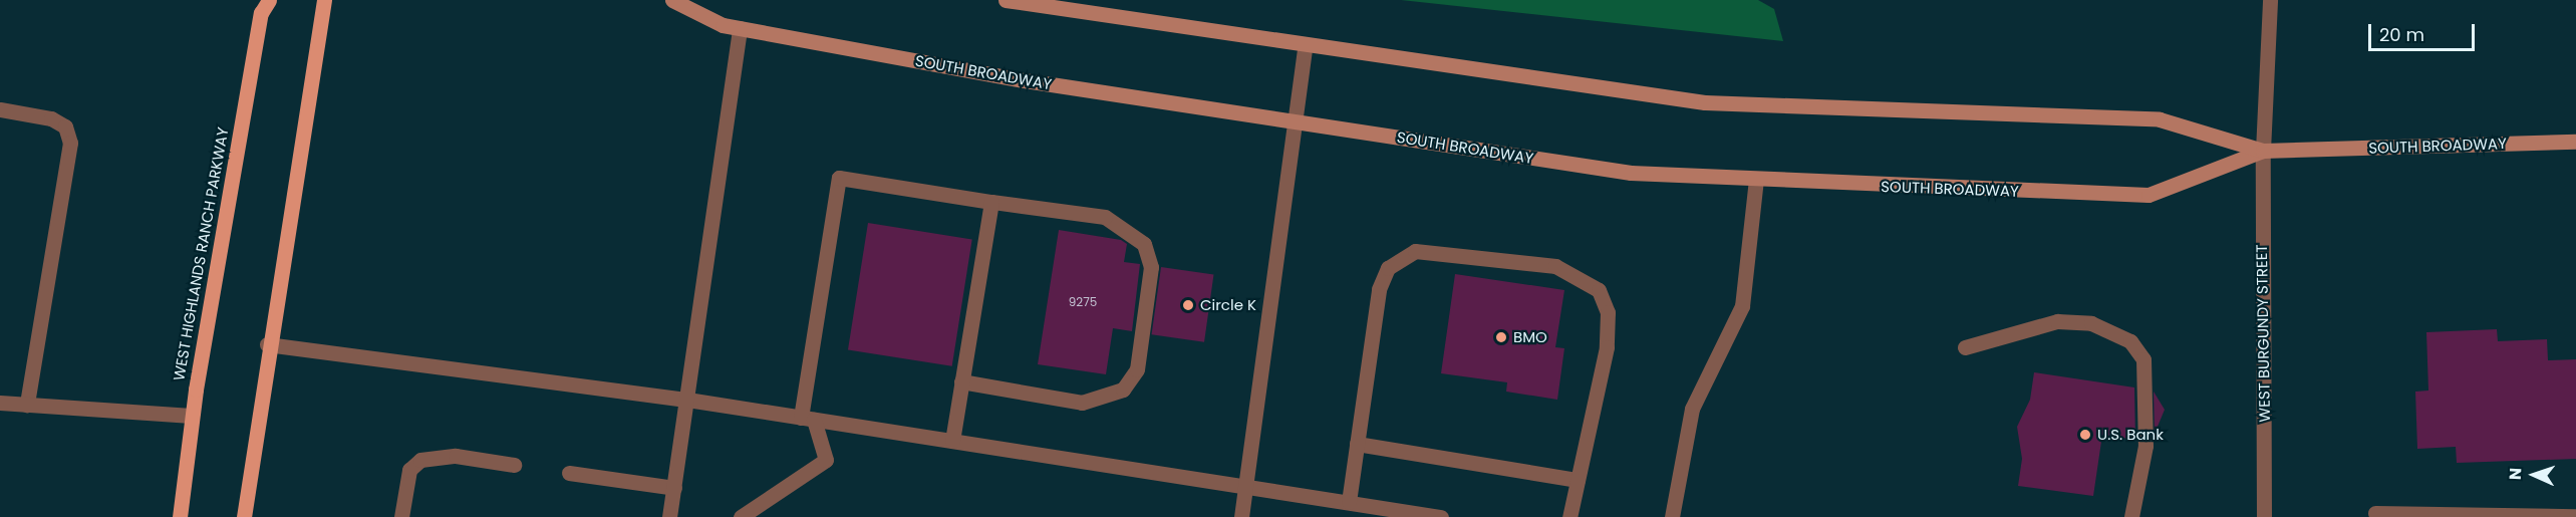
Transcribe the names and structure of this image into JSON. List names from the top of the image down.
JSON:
{
  "streets": {
    "main road": ["SOUTH BROADWAY", "WEST HIGHLANDS RANCH PARKWAY"],
    "street": ["WEST BURGUNDY STREET"]
  },
  "crossings": [
    ["SOUTH BROADWAY", "WEST BURGUNDY STREET"]
  ],
  "places": ["Circle K", "BMO", "U.S. Bank"],
  "house_numbers": ["9275"],
  "scale_bar": "20 m",
  "north": "left"
}
